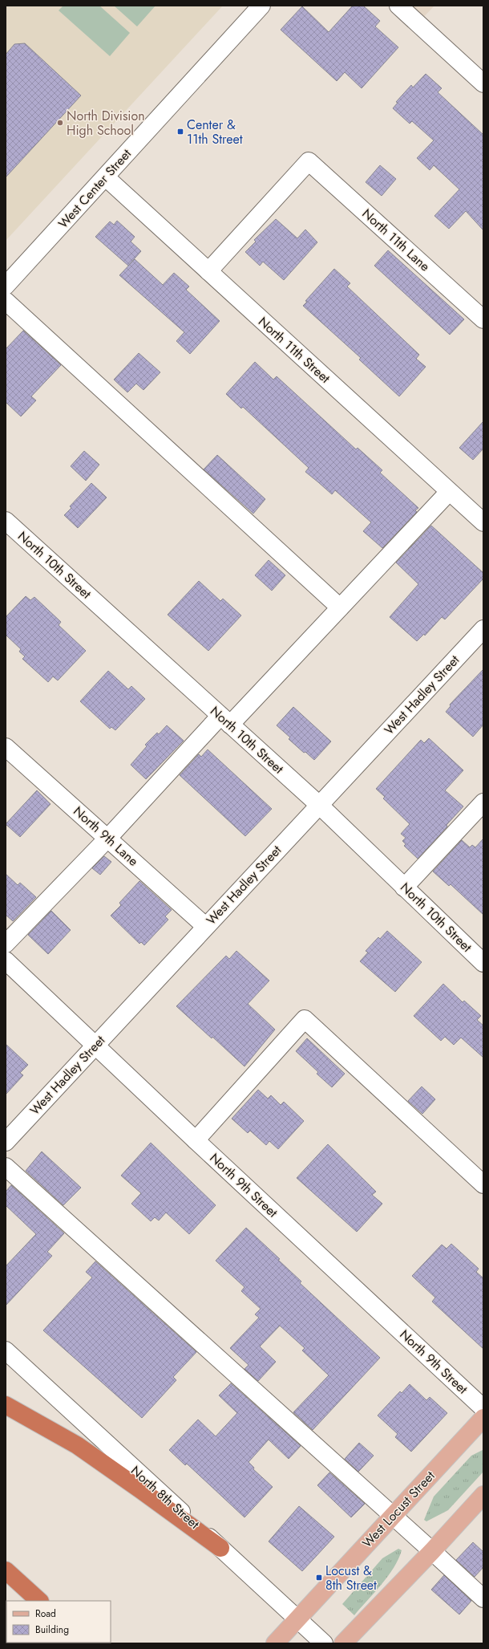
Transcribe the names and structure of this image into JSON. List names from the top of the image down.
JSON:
{
  "streets": {
    "main road": ["West Locust Street"],
    "street": [
      "West Center Street",
      "North 11th Lane",
      "North 11th Street",
      "North 10th Street",
      "West Hadley Street",
      "North 9th Lane",
      "North 9th Street",
      "North 8th Street"
    ]
  },
  "crossings": [
    ["West Center Street", "North 11th Street"],
    ["North 11th Lane", "North 11th Street"],
    ["North 10th Street", "West Hadley Street"],
    ["West Hadley Street", "North 9th Lane"],
    ["West Hadley Street", "North 9th Street"],
    ["North 8th Street", "West Locust Street"]
  ],
  "places": {
    "other": ["North Division High School"],
    "transit": ["Center & 11th Street", "Locust & 8th Street"]
  },
  "legend": ["Road", "Building"]
}
